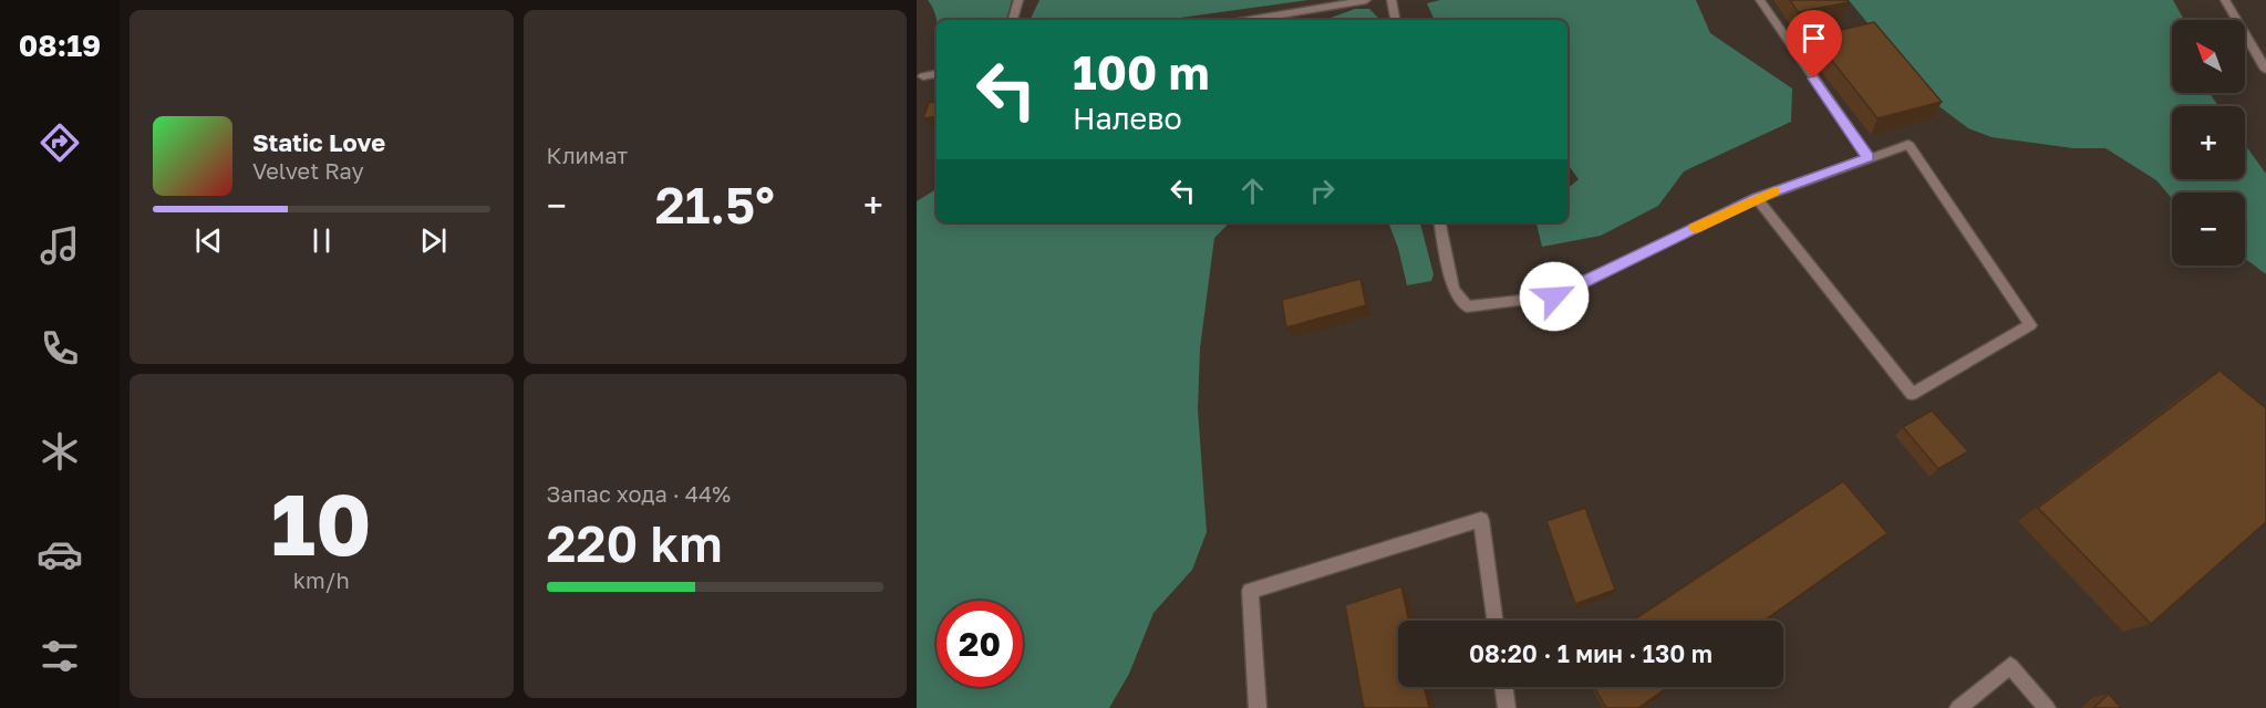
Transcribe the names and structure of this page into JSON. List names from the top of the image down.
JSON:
{
  "north": "top left",
  "page": {
    "tabs": "08:19",
    "tile": [
      "Климат",
      ["10", "km/h"],
      ["Запас хода · 44%", "220 km"]
    ],
    "map_buttons": ["+", "−"],
    "turn": ["100 m", "Налево"],
    "song": ["Static Love", "Velvet Ray"],
    "heat": ["−", "21.5°", "+"],
    "limit": "20",
    "trip": "08:20 · 1 мин · 130 m"
  }
}
